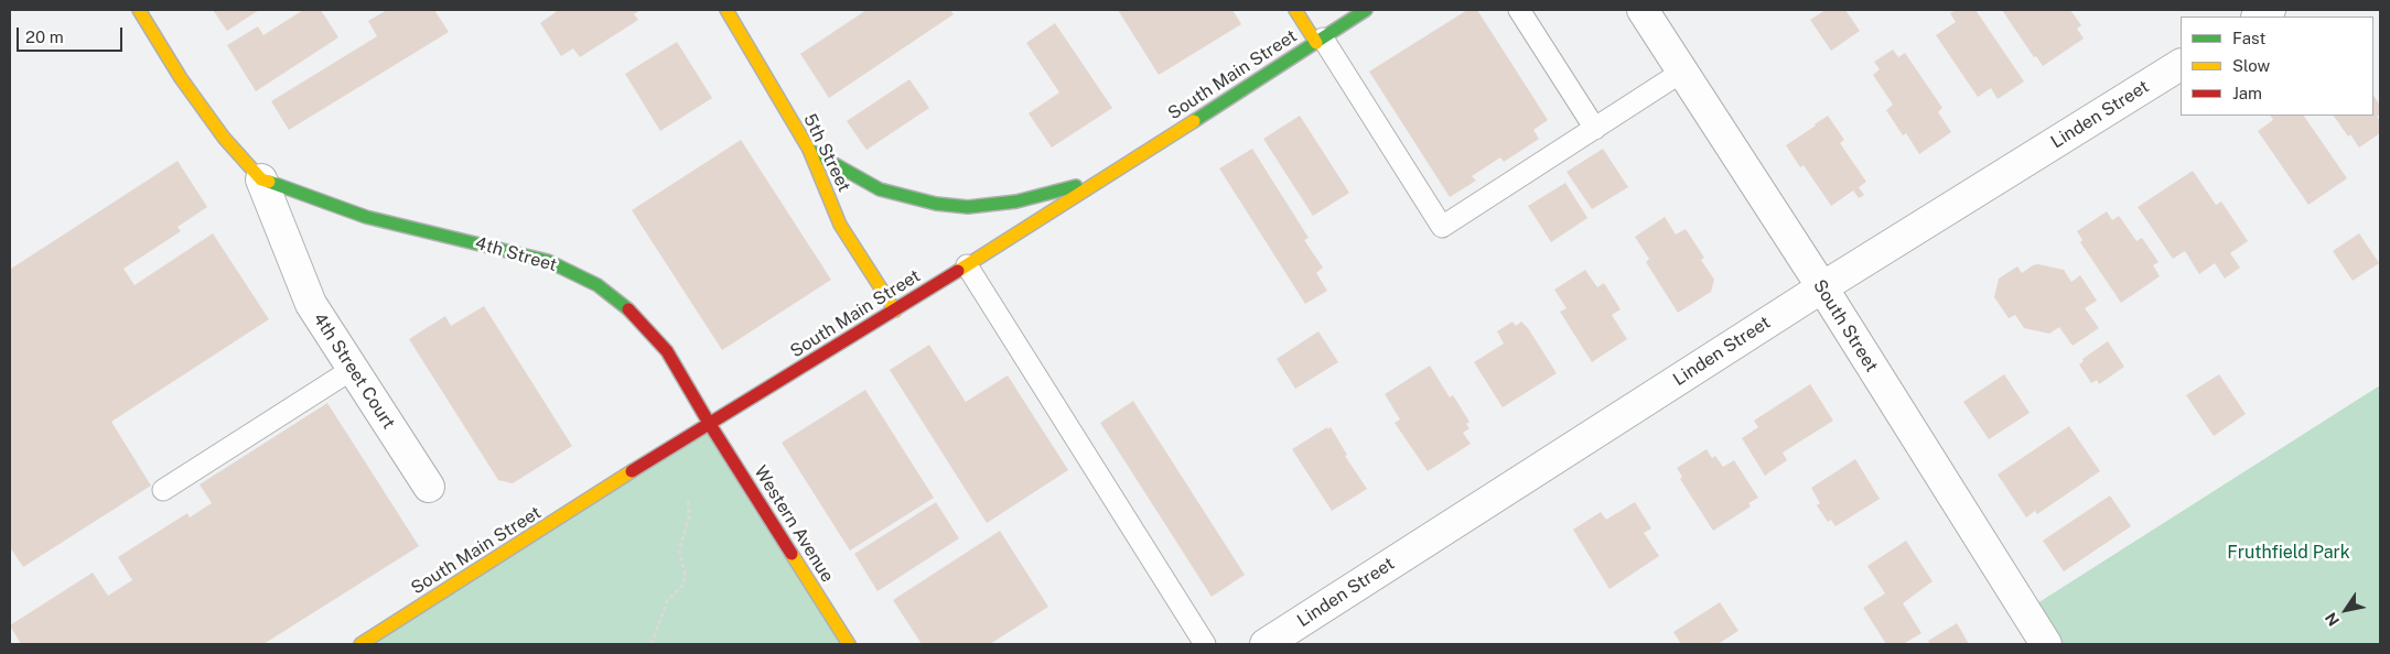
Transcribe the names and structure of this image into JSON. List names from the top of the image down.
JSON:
{
  "streets": {
    "main road": [
      "South Main Street",
      "5th Street",
      "4th Street",
      "Western Avenue"
    ],
    "street": ["Linden Street", "South Street", "4th Street Court"]
  },
  "crossings": [
    ["South Main Street", "5th Street"],
    ["South Main Street", "4th Street"],
    ["South Main Street", "Western Avenue"],
    ["Linden Street", "South Street"],
    ["4th Street", "4th Street Court"],
    ["4th Street", "Western Avenue"]
  ],
  "parks": ["Fruthfield Park"],
  "legend": ["Fast", "Slow", "Jam"],
  "scale_bar": "20 m",
  "north": "bottom left"
}
